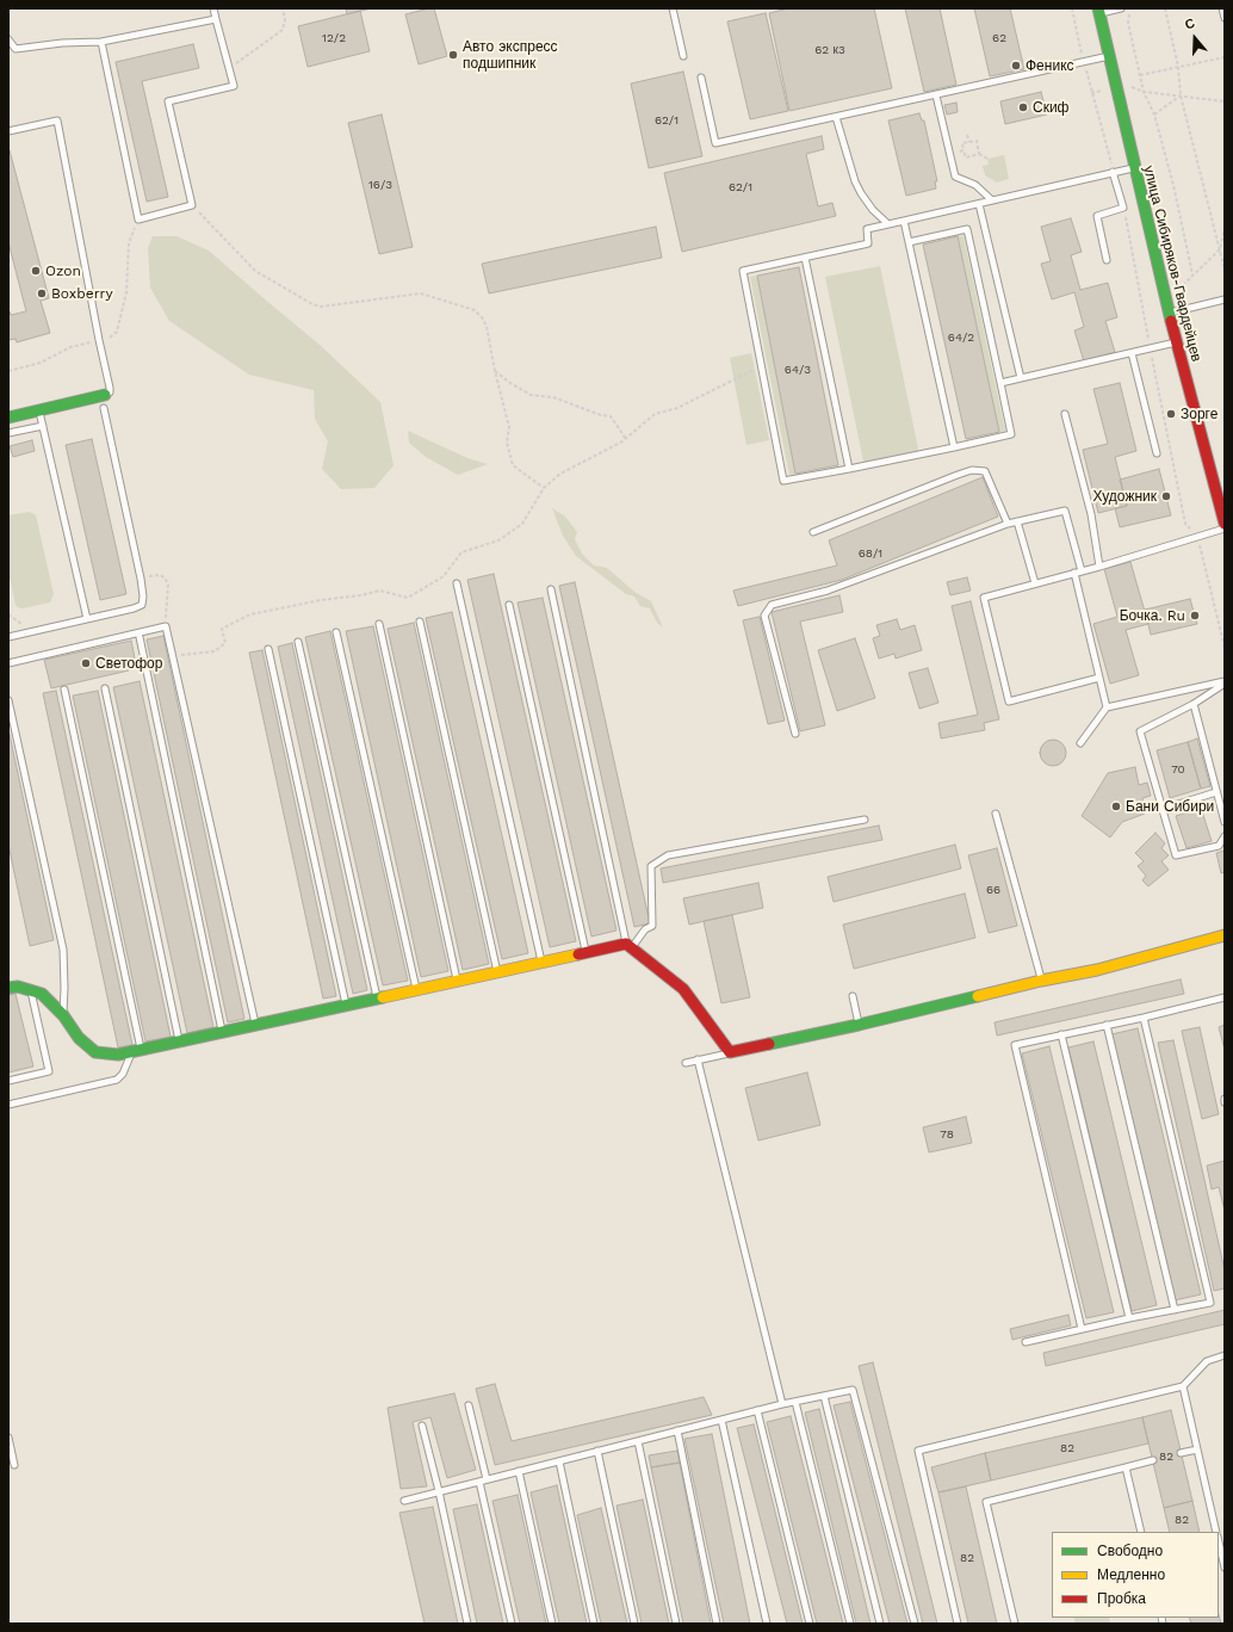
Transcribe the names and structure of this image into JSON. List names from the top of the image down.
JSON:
{
  "streets": {
    "street": ["улица Сибиряков-Гвардейцев"]
  },
  "places": [
    "Авто экспресс подшипник",
    "Феникс",
    "Скиф",
    "Ozon",
    "Boxberry",
    "Зорге",
    "Художник",
    "Бочка. Ru",
    "Светофор",
    "Бани Сибири"
  ],
  "house_numbers": [
    "12/2",
    "62",
    "62 к3",
    "62/1",
    "16/3",
    "62/1",
    "64/2",
    "64/3",
    "68/1",
    "70",
    "66",
    "78",
    "82",
    "82",
    "82",
    "82"
  ],
  "legend": ["Свободно", "Медленно", "Пробка"],
  "north": "top"
}
